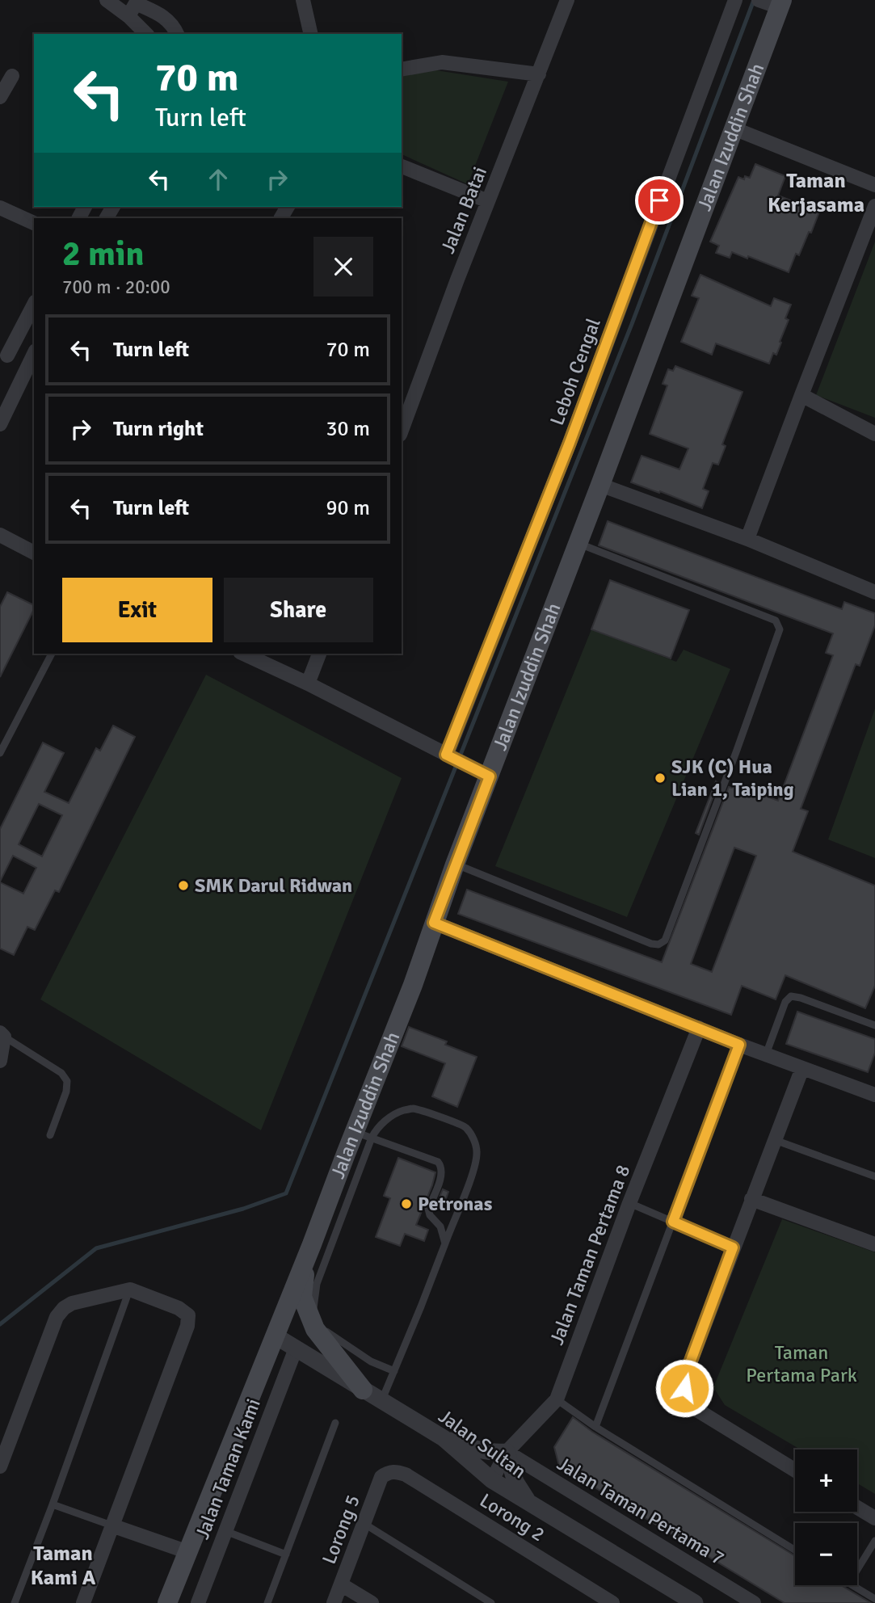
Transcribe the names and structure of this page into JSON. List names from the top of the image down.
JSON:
{
  "streets": {
    "main road": ["Jalan Izuddin Shah"],
    "street": [
      "Jalan Batai",
      "Leboh Cengal",
      "Jalan Taman Pertama 8",
      "Jalan Sultan",
      "Jalan Taman Kami",
      "Jalan Taman Pertama 7",
      "Lorong 2",
      "Lorong 5"
    ]
  },
  "crossings": [
    ["Jalan Izuddin Shah", "Jalan Sultan"],
    ["Jalan Izuddin Shah", "Jalan Taman Kami"],
    ["Jalan Taman Pertama 8", "Jalan Sultan"],
    ["Jalan Taman Pertama 8", "Jalan Taman Pertama 7"],
    ["Jalan Sultan", "Jalan Taman Kami"],
    ["Lorong 2", "Lorong 5"]
  ],
  "districts": ["Taman Kerjasama", "Taman Kami A"],
  "parks": ["Taman Pertama Park"],
  "places": ["SJK (C) Hua Lian 1, Taiping", "SMK Darul Ridwan", "Petronas"],
  "page": {
    "turn": ["70 m", "Turn left"],
    "heading": ["2 min", "700 m · 20:00"],
    "list": [
      {
        "name": "Turn left",
        "value": "70 m"
      },
      {
        "name": "Turn right",
        "value": "30 m"
      },
      {
        "name": "Turn left",
        "value": "90 m"
      }
    ],
    "buttons": ["Exit", "Share"],
    "map_buttons": ["+", "−"]
  }
}
